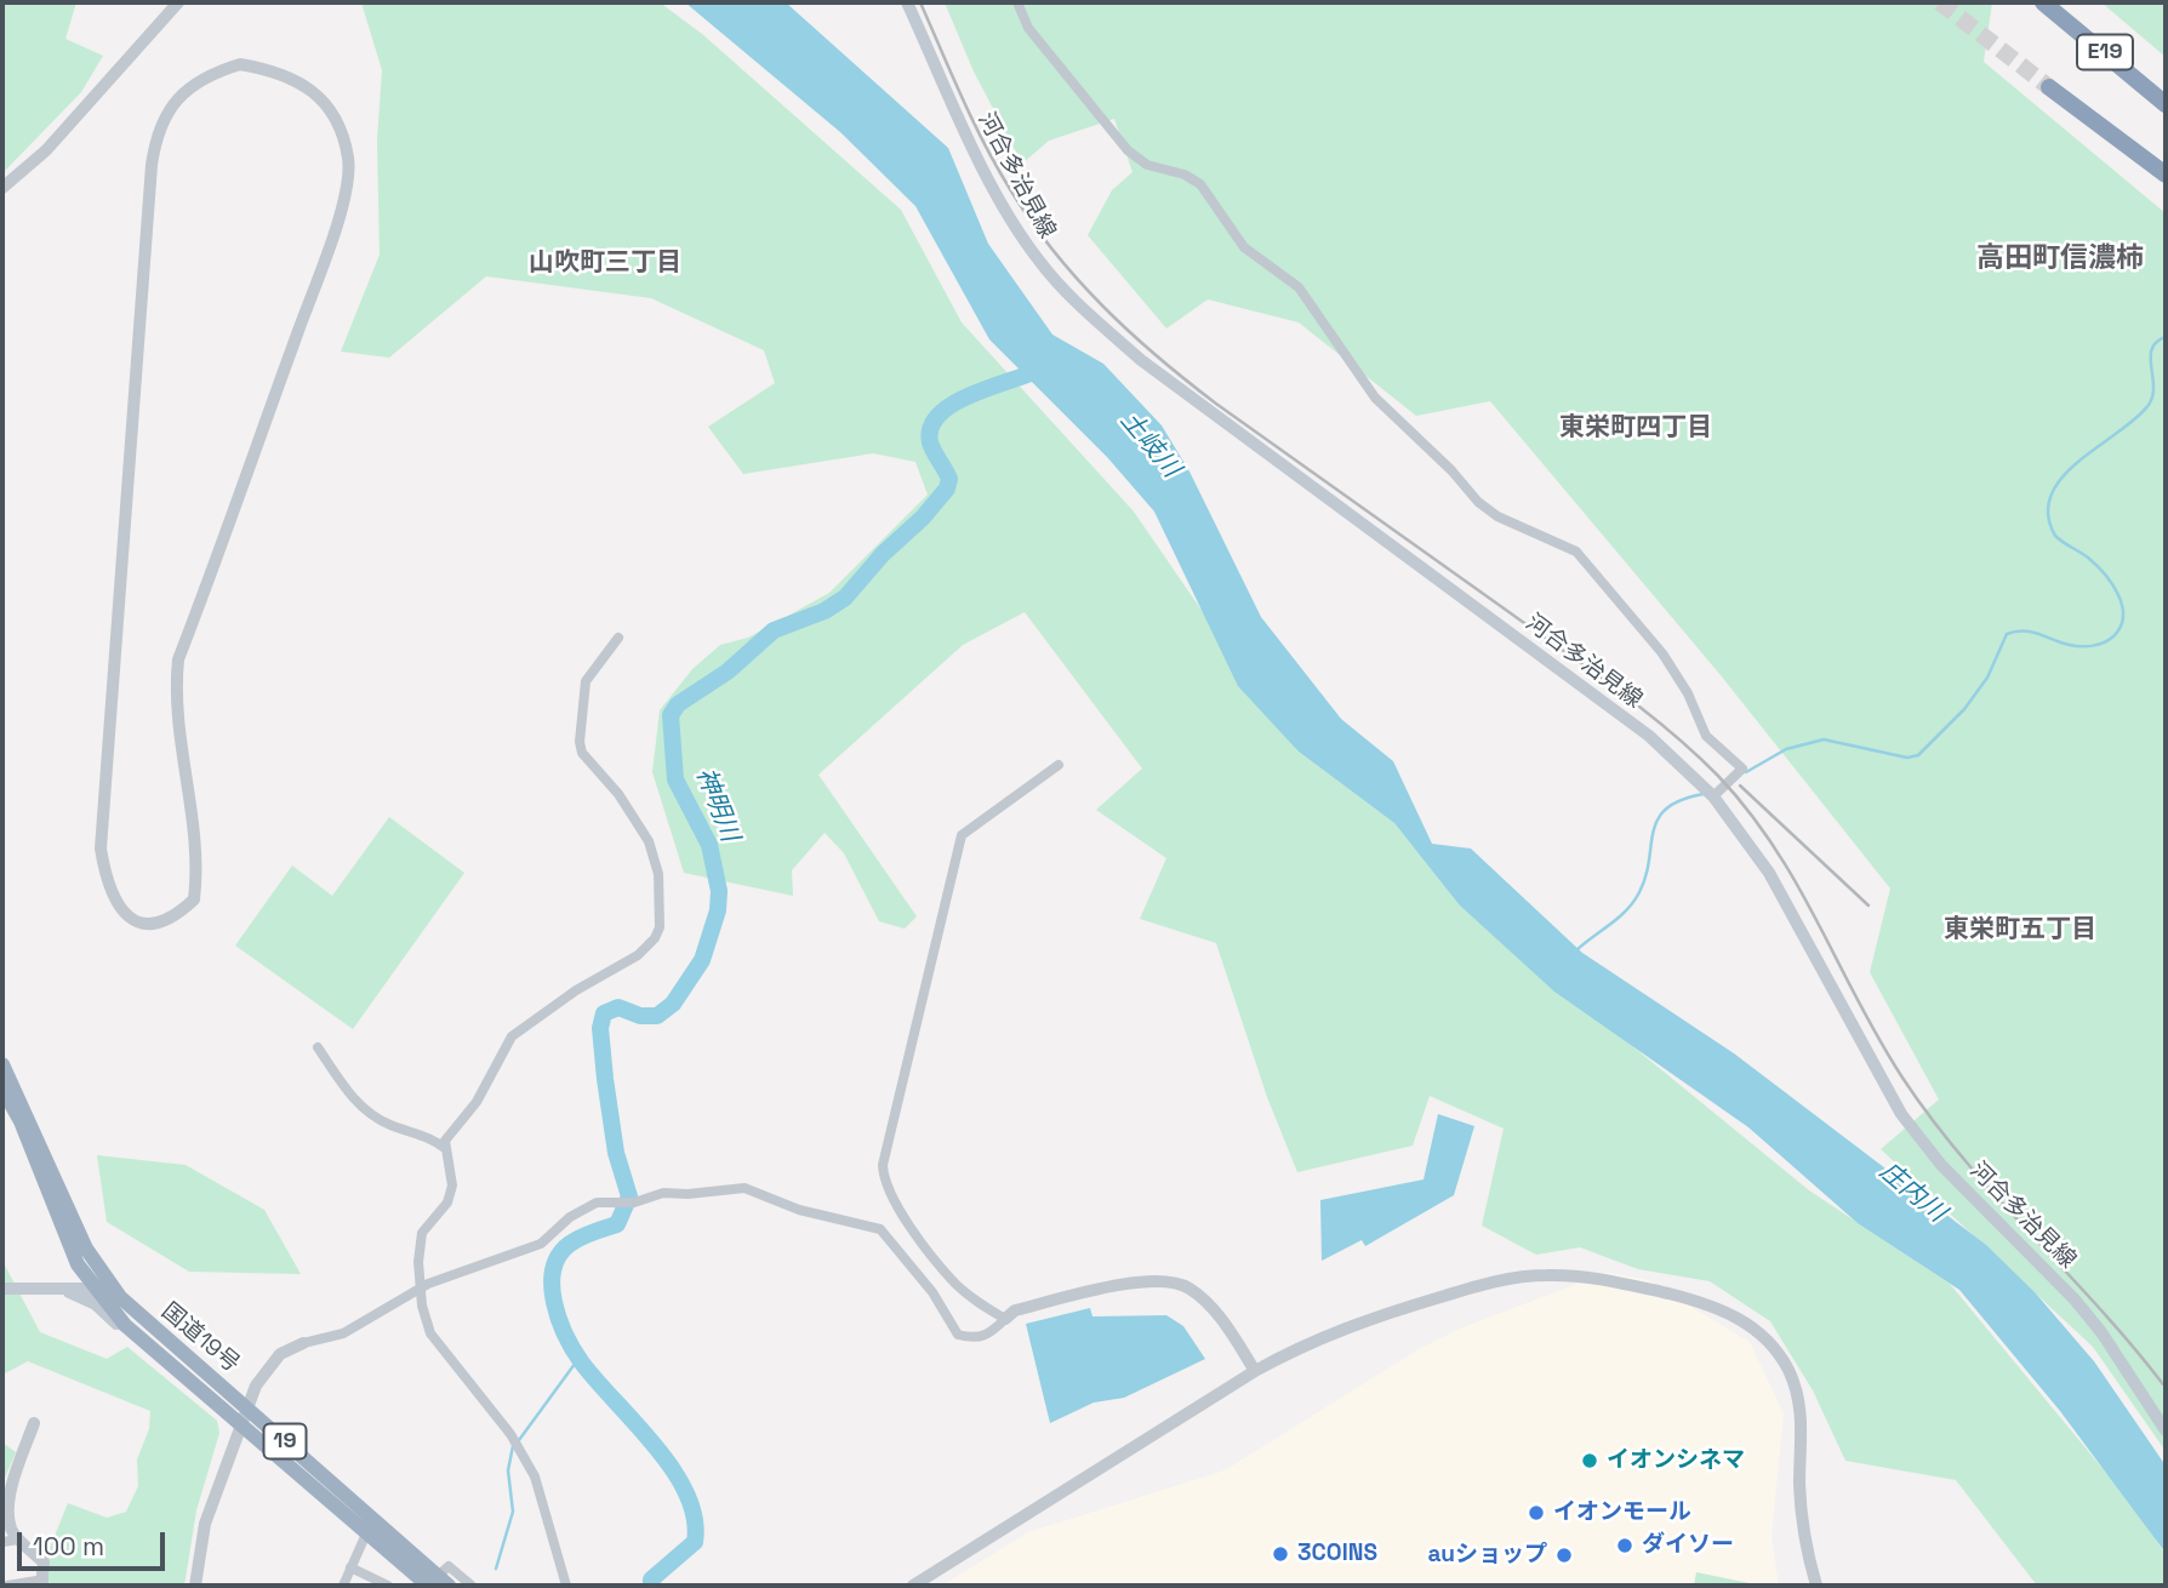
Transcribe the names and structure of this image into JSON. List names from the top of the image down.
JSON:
{
  "streets": {
    "highway": ["E19", "国道19号", "19"],
    "main road": ["河合多治見線"]
  },
  "districts": [
    "高田町信濃柿",
    "山吹町三丁目",
    "東栄町四丁目",
    "東栄町五丁目"
  ],
  "water": ["土岐川", "神明川", "庄内川"],
  "places": [
    "イオンシネマ",
    "イオンモール",
    "ダイソー",
    "3COINS",
    "auショップ"
  ],
  "scale_bar": "100 m"
}
